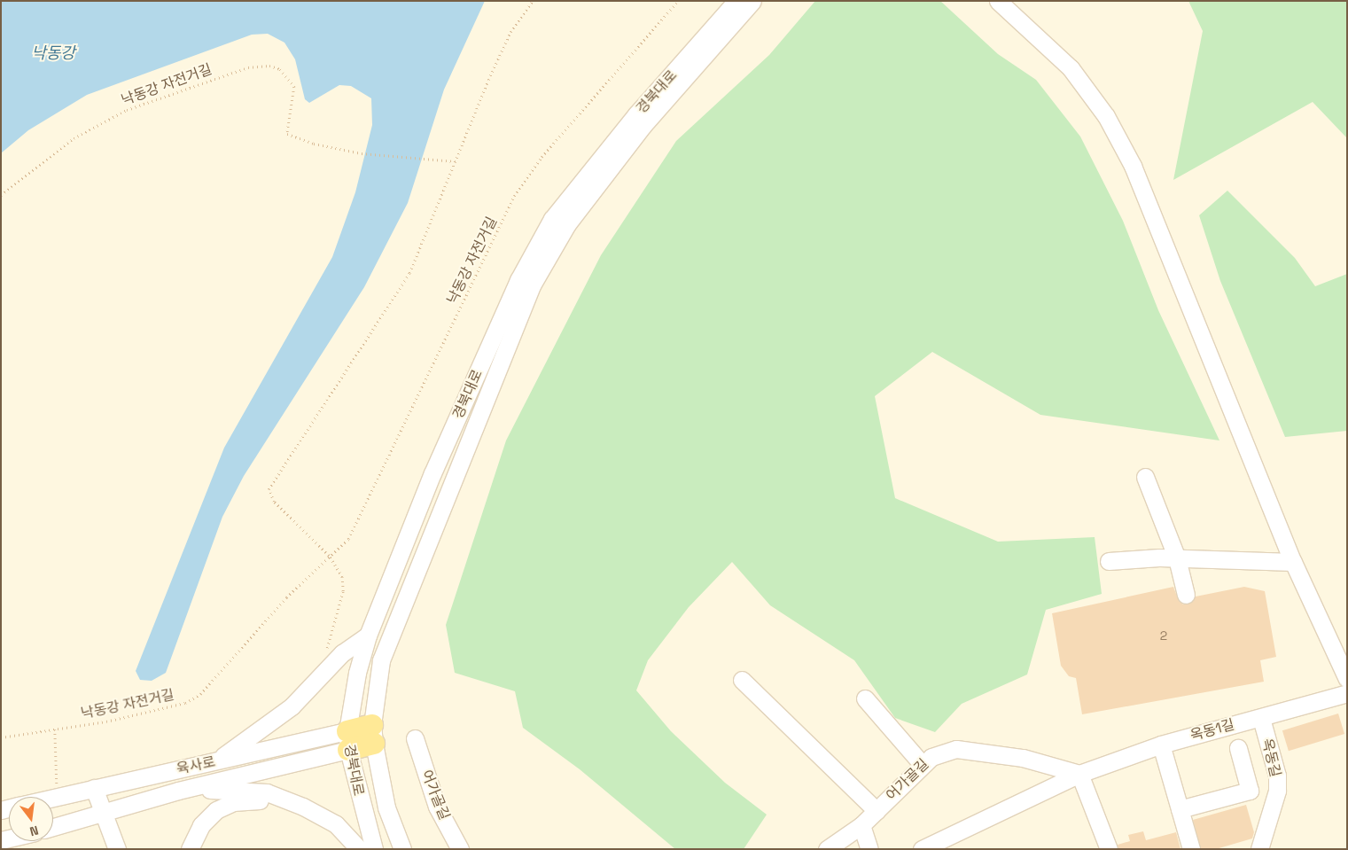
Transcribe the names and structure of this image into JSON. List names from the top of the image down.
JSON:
{
  "streets": {
    "main road": ["육사로"],
    "street": [
      "경북대로",
      "옥동1길",
      "옥동길",
      "어가골길"
    ],
    "path": ["낙동강 자전거길"]
  },
  "crossings": [
    ["경북대로", "육사로"],
    ["옥동1길", "옥동길"],
    ["옥동1길", "어가골길"]
  ],
  "water": ["낙동강"],
  "house_numbers": ["2"],
  "north": "bottom"
}
